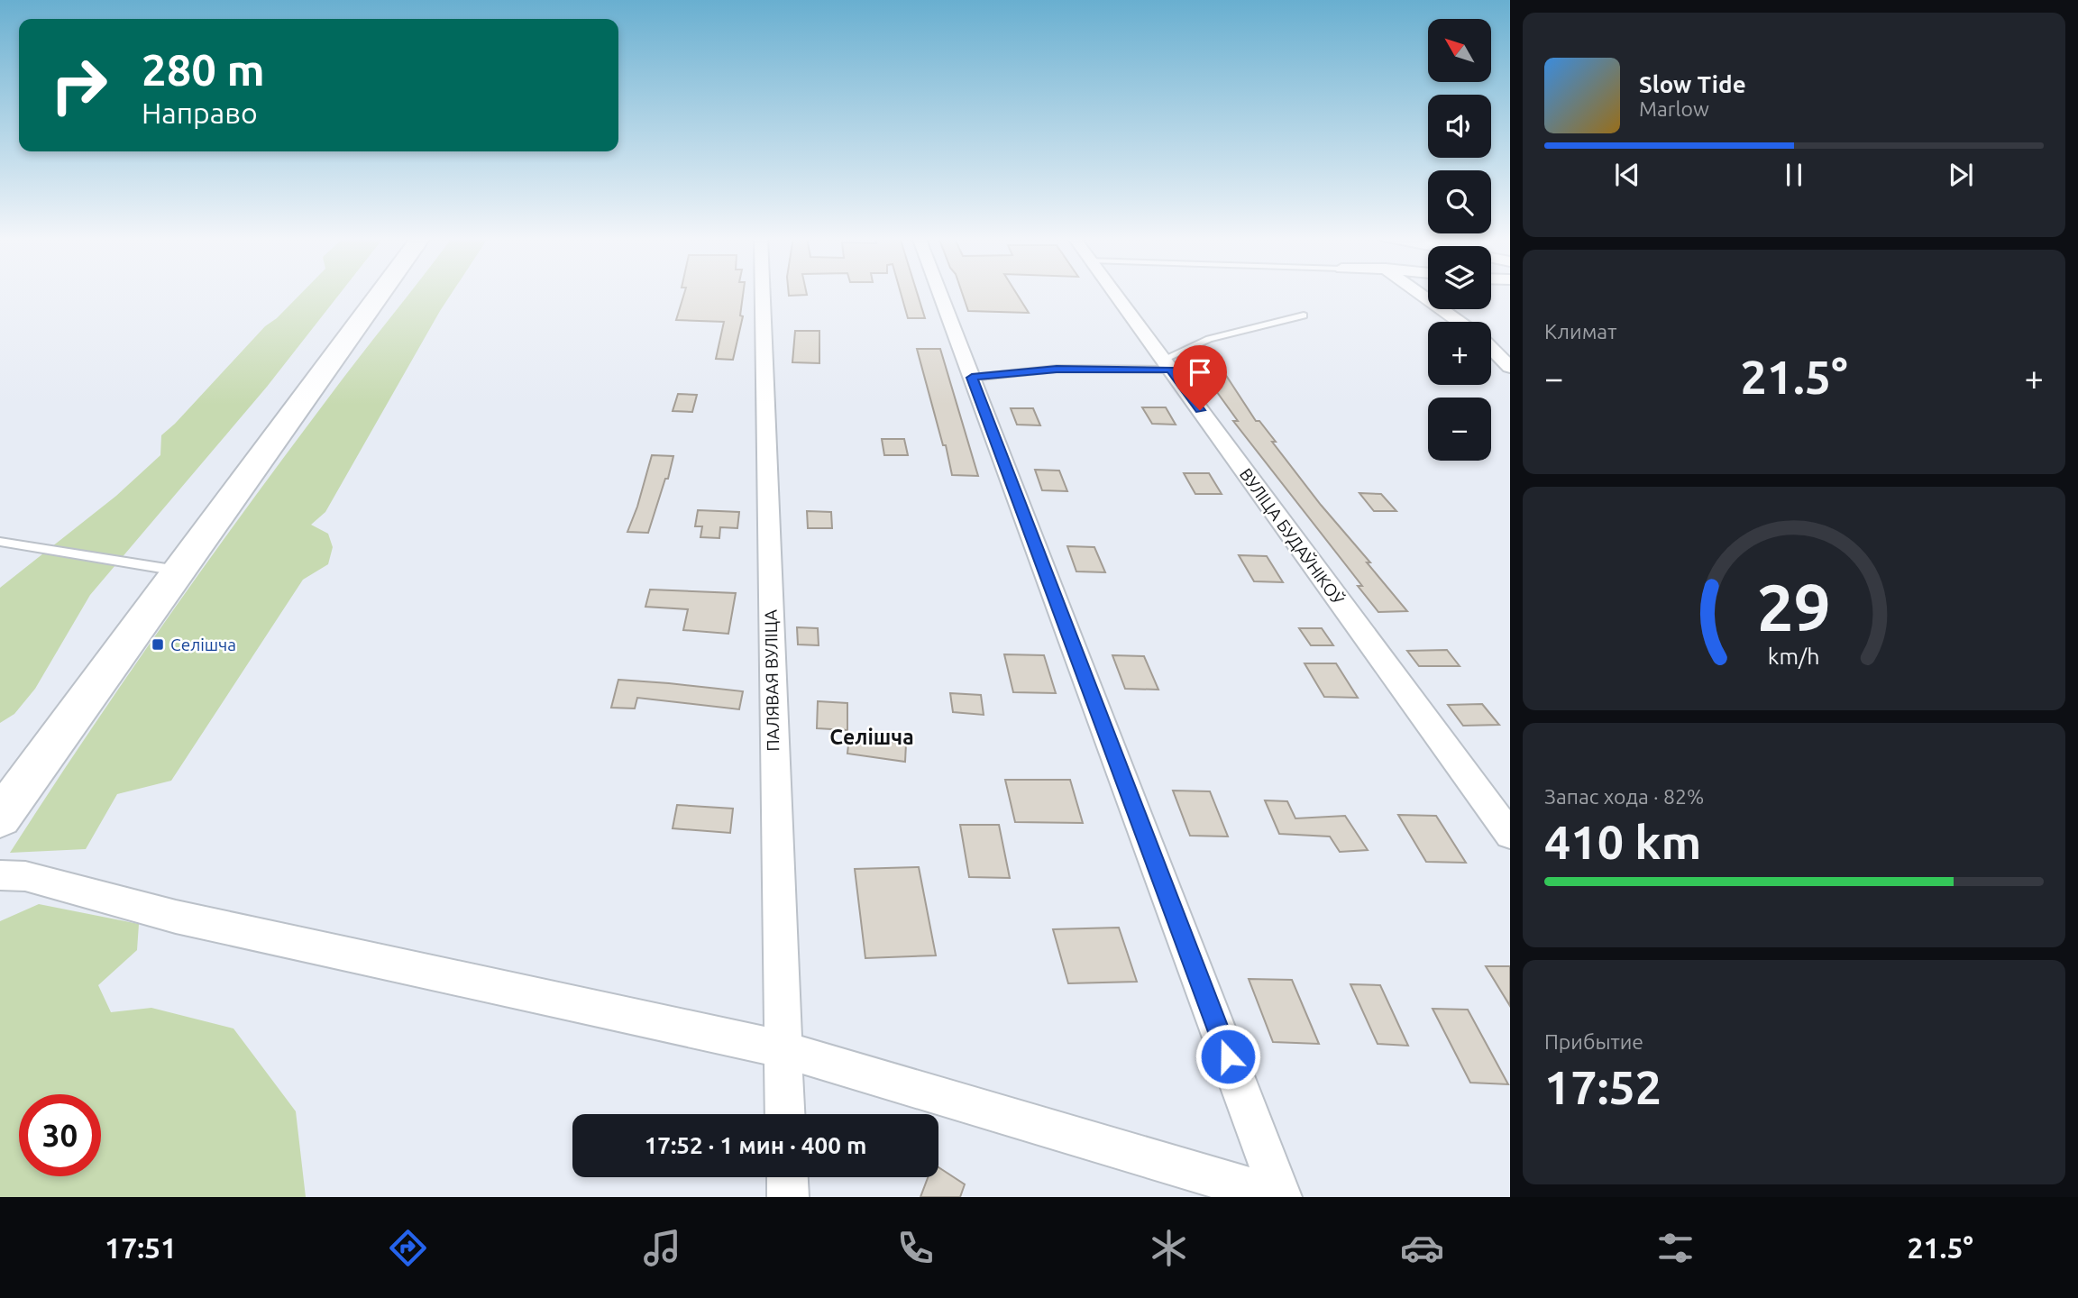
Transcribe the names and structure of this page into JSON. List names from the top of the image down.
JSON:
{
  "streets": {
    "street": ["ВУЛІЦА БУДАЎНІКОЎ", "ПАЛЯВАЯ ВУЛІЦА"]
  },
  "districts": ["Селішча"],
  "places": {
    "transit": ["Селішча"]
  },
  "north": "top left",
  "page": {
    "map_buttons": ["+", "−"],
    "turn": ["280 m", "Направо"],
    "song": ["Slow Tide", "Marlow"],
    "tile": [
      "Климат",
      ["Запас хода · 82%", "410 km"],
      ["Прибытие", "17:52"]
    ],
    "heat": ["−", "21.5°", "+"],
    "limit": "30",
    "trip": "17:52 · 1 мин · 400 m",
    "tabs": ["17:51", "21.5°"],
    "gauge": ["29", "km/h"]
  }
}
